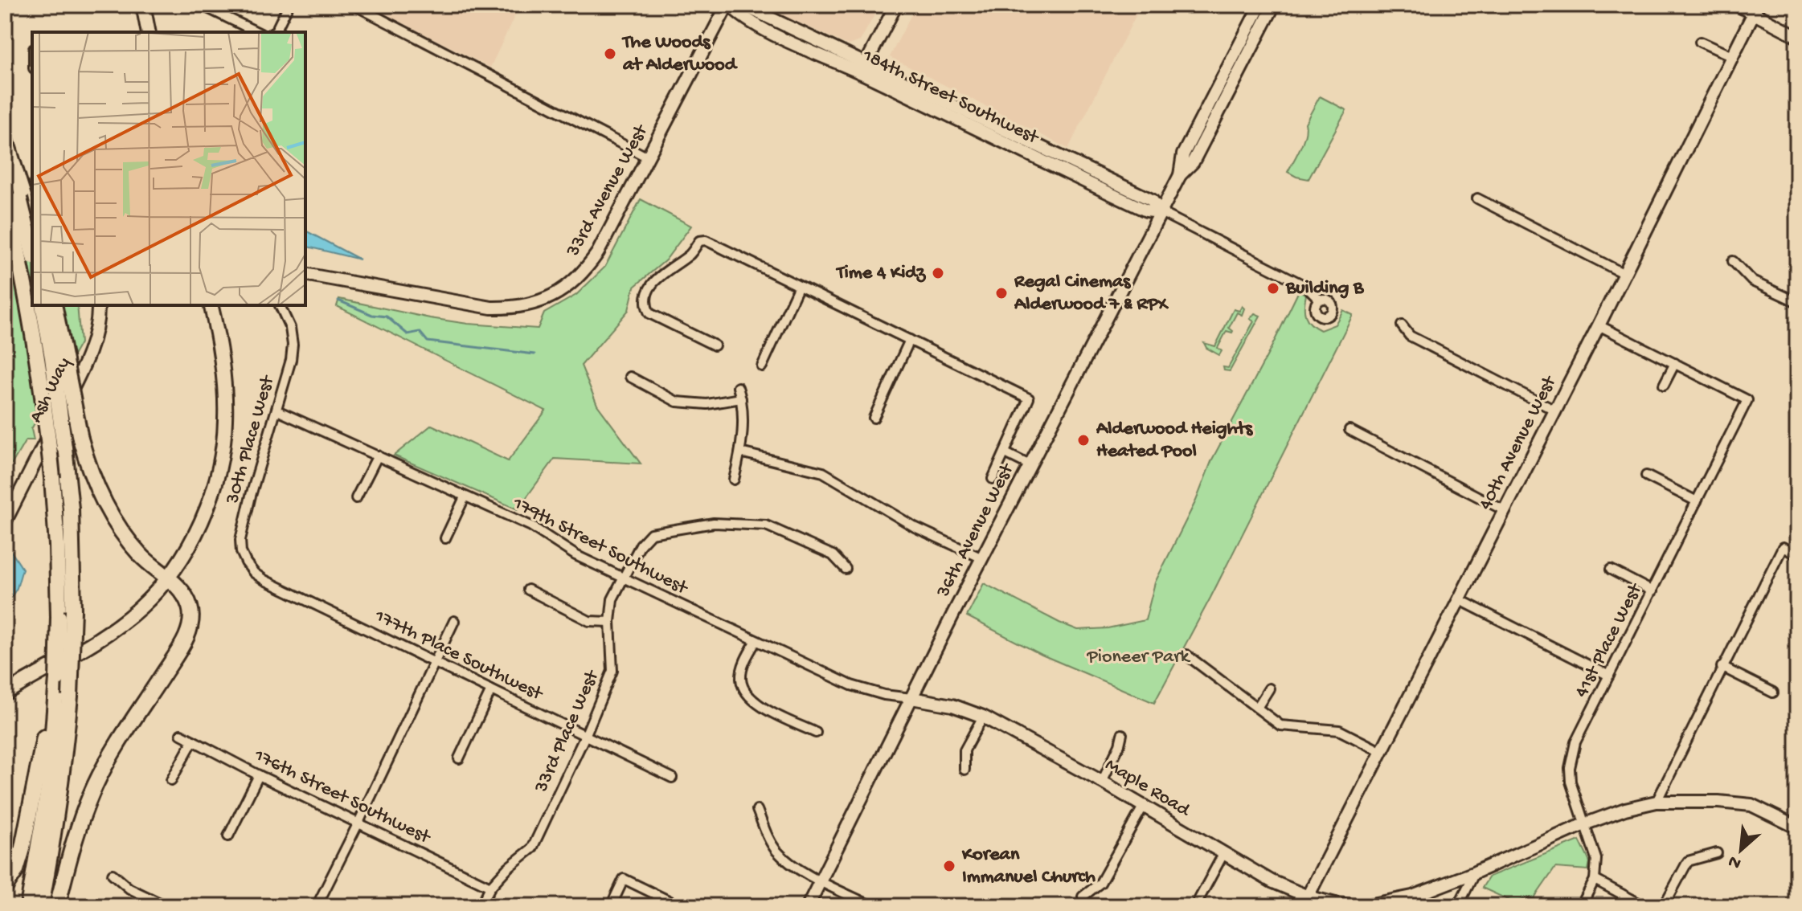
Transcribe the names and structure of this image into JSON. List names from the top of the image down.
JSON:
{
  "streets": {
    "street": [
      "184th Street Southwest",
      "33rd Avenue West",
      "Ash Way",
      "30th Place West",
      "40th Avenue West",
      "36th Avenue West",
      "179th Street Southwest",
      "41st Place West",
      "177th Place Southwest",
      "33rd Place West",
      "Maple Road",
      "176th Street Southwest"
    ]
  },
  "crossings": [
    ["184th Street Southwest", "33rd Avenue West"],
    ["184th Street Southwest", "36th Avenue West"],
    ["30th Place West", "179th Street Southwest"],
    ["30th Place West", "177th Place Southwest"],
    ["40th Avenue West", "Maple Road"],
    ["36th Avenue West", "179th Street Southwest"],
    ["36th Avenue West", "Maple Road"],
    ["179th Street Southwest", "33rd Place West"],
    ["179th Street Southwest", "Maple Road"],
    ["41st Place West", "Maple Road"],
    ["177th Place Southwest", "33rd Place West"],
    ["33rd Place West", "176th Street Southwest"]
  ],
  "parks": ["Pioneer Park"],
  "places": [
    "The Woods at Alderwood",
    "Time 4 Kidz",
    "Building B",
    "Regal Cinemas Alderwood 7 & RPX",
    "Alderwood Heights Heated Pool",
    "Korean Immanuel Church"
  ],
  "north": "bottom left"
}
